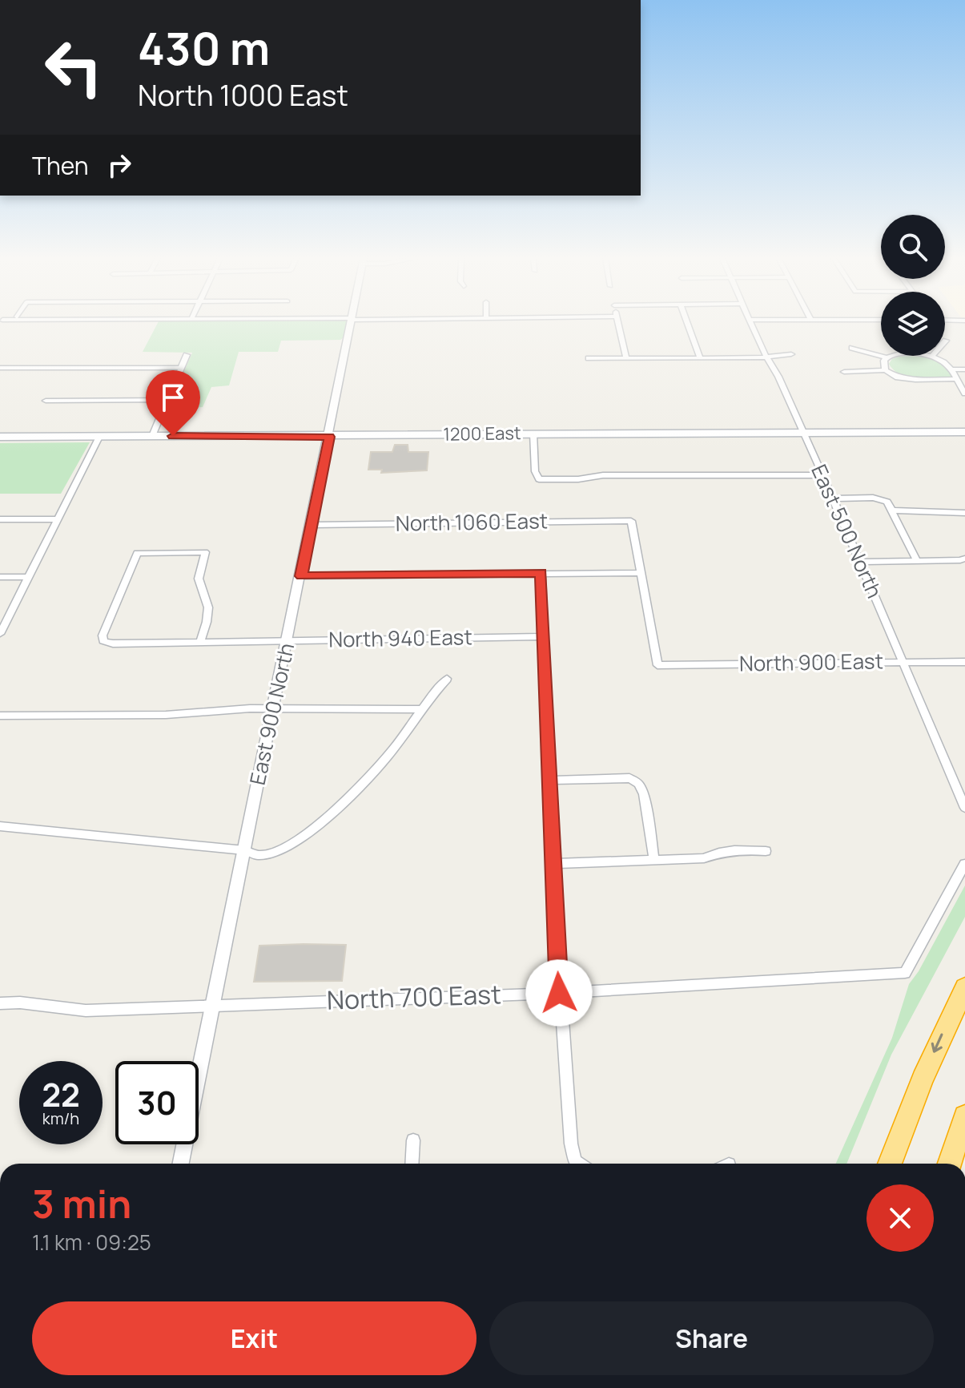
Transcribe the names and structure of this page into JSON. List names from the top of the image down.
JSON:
{
  "streets": {
    "main road": ["1200 East"],
    "street": [
      "North 1060 East",
      "East 500 North",
      "North 940 East",
      "North 900 East",
      "East 900 North",
      "North 700 East"
    ]
  },
  "crossings": [
    ["1200 East", "East 500 North"],
    ["1200 East", "East 900 North"],
    ["North 1060 East", "North 900 East"],
    ["North 1060 East", "East 900 North"],
    ["East 500 North", "North 900 East"],
    ["North 940 East", "East 900 North"],
    ["East 900 North", "North 700 East"]
  ],
  "page": {
    "turn": ["430 m", "North 1000 East"],
    "then": "Then",
    "speed": "22 km/h",
    "limit": "30",
    "heading": ["3 min", "1.1 km · 09:25"],
    "buttons": ["Exit", "Share"]
  }
}
